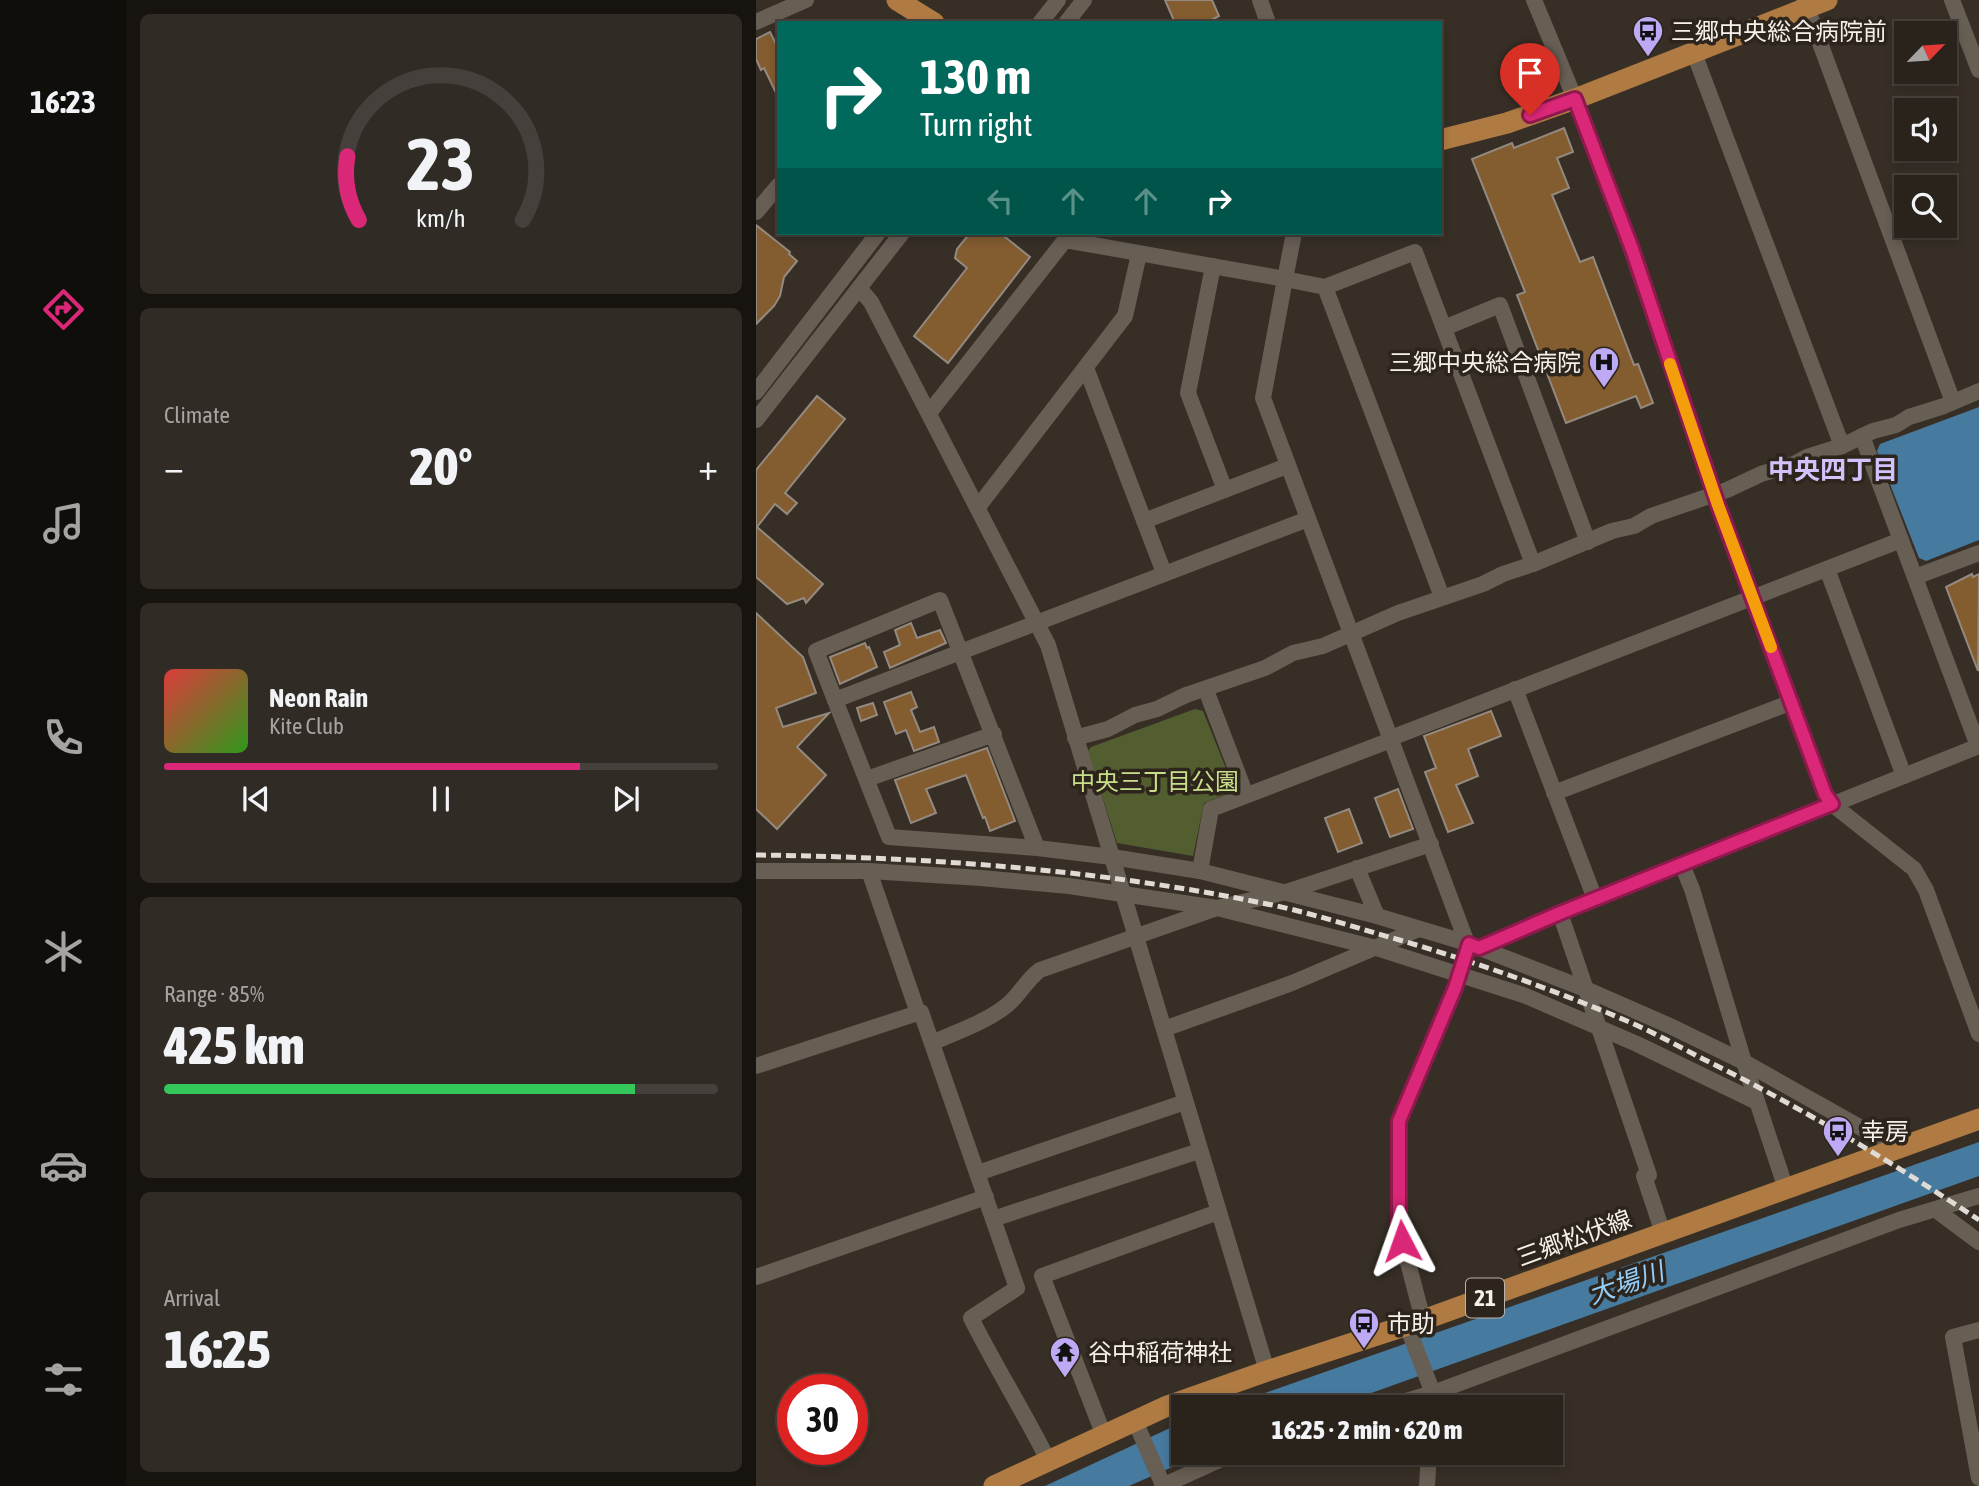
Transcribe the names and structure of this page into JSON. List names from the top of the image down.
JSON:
{
  "streets": {
    "main road": ["三郷松伏線", "21"]
  },
  "districts": ["中央四丁目"],
  "water": ["大場川"],
  "parks": ["中央三丁目公園"],
  "places": {
    "bus stop": ["三郷中央総合病院前", "幸房", "市助"],
    "hospital": ["三郷中央総合病院"],
    "temple": ["谷中稲荷神社"]
  },
  "north": "top right",
  "page": {
    "tabs": "16:23",
    "turn": ["130 m", "Turn right"],
    "tile": [
      "Climate",
      ["Range · 85%", "425 km"],
      ["Arrival", "16:25"]
    ],
    "heat": ["−", "20°", "+"],
    "song": ["Neon Rain", "Kite Club"],
    "limit": "30",
    "trip": "16:25 · 2 min · 620 m",
    "gauge": ["23", "km/h"]
  }
}
